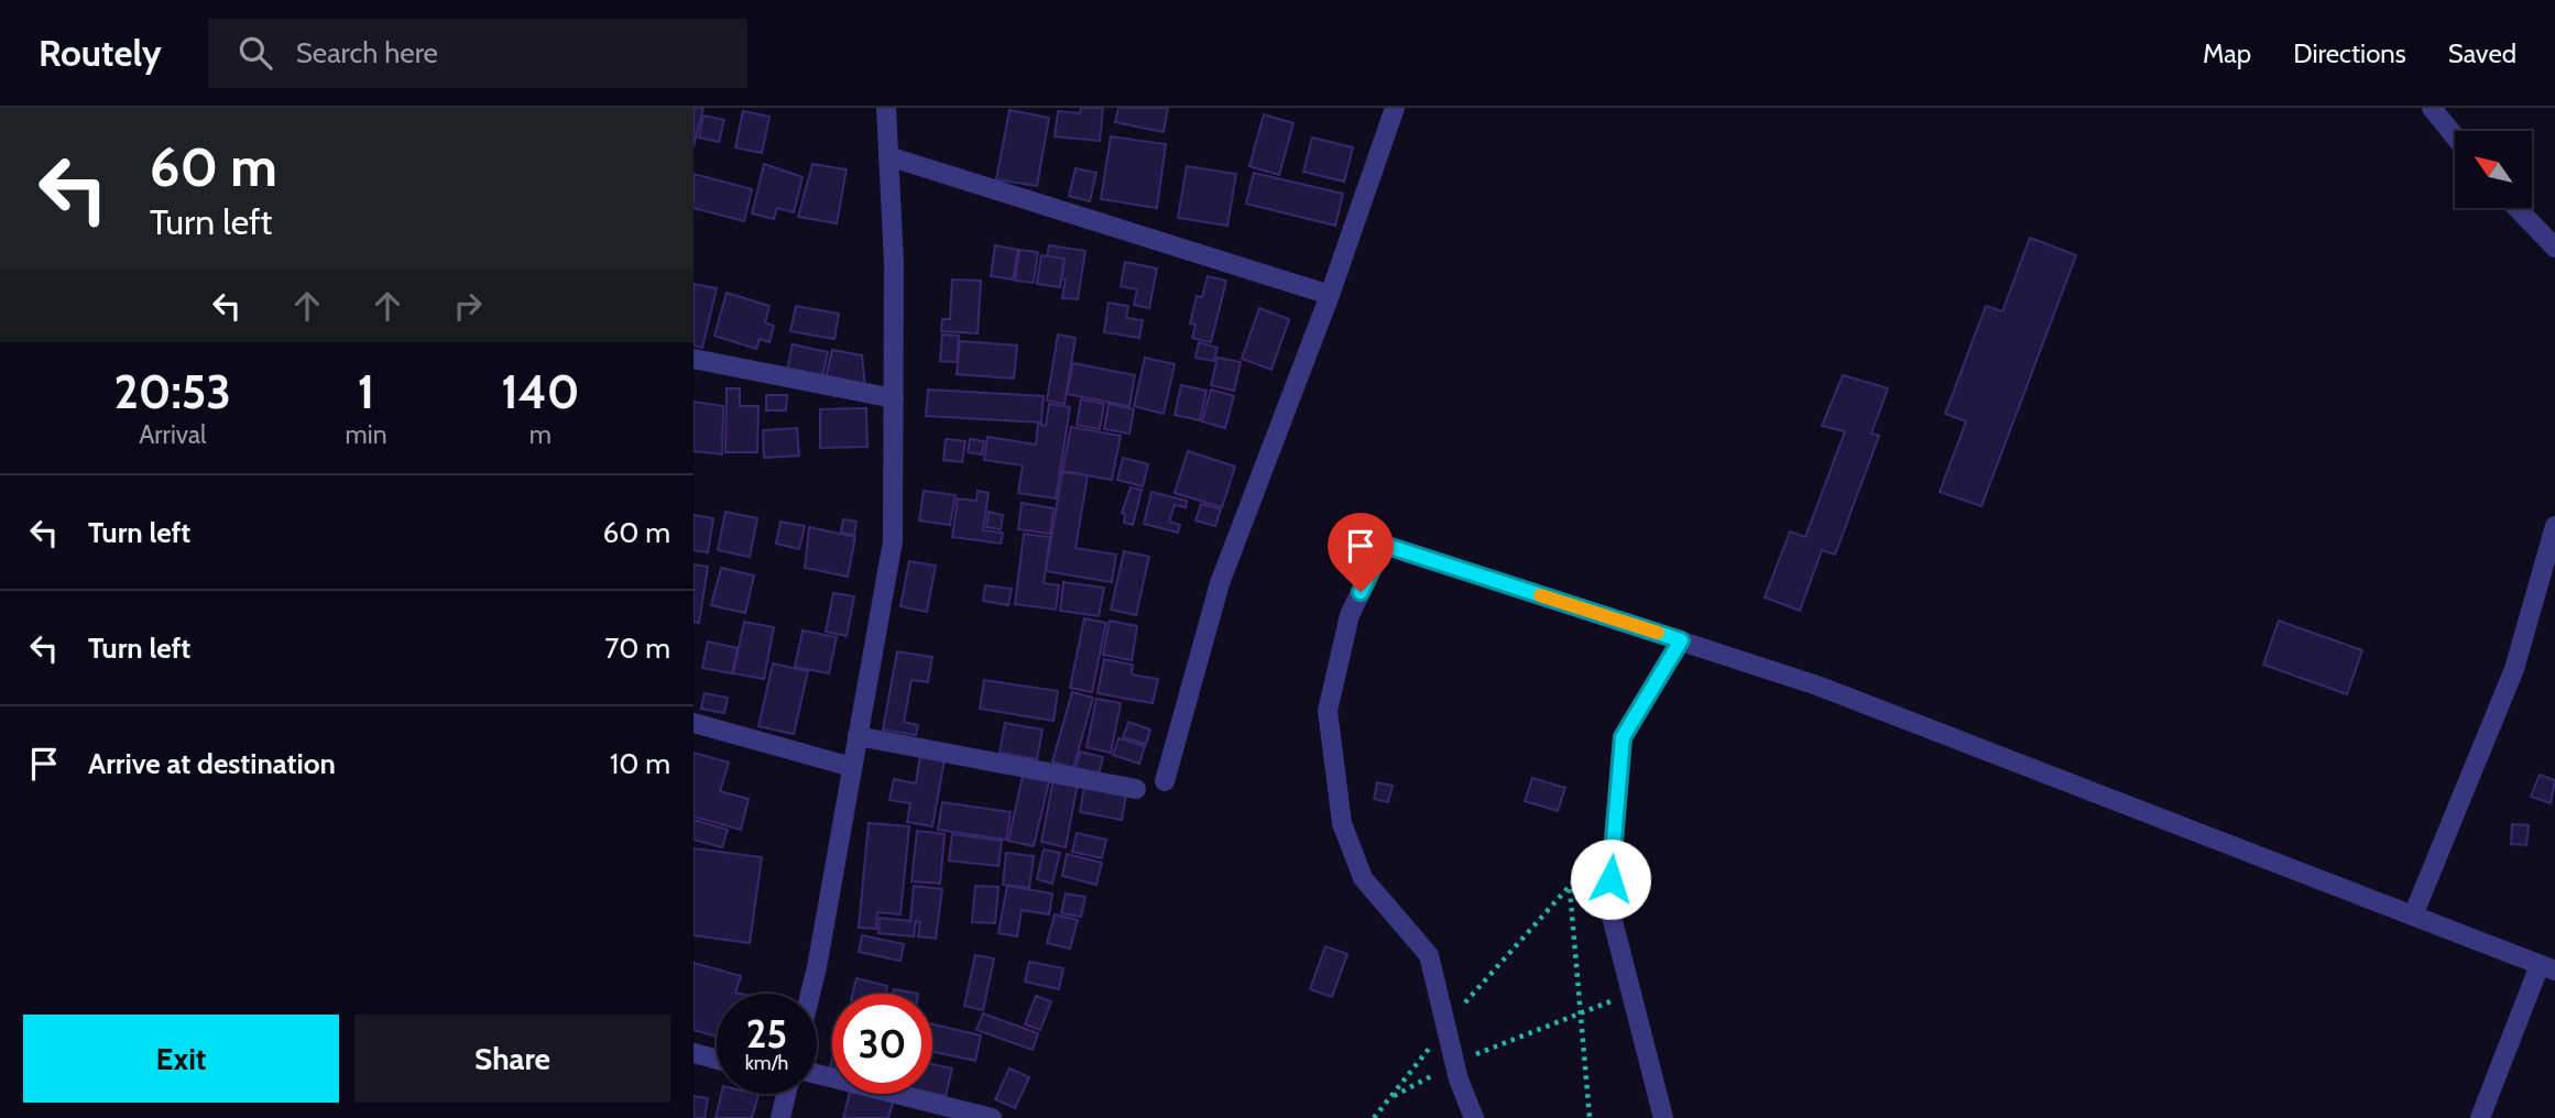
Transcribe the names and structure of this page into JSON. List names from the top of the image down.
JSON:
{
  "north": "top left",
  "page": {
    "header": "Routely",
    "search": "Search here",
    "nav": ["Map", "Directions", "Saved"],
    "turn": ["60 m", "Turn left"],
    "eta": [
      "20:53",
      "Arrival",
      "1",
      "min",
      "140",
      "m"
    ],
    "list": [
      {
        "name": "Turn left",
        "value": "60 m"
      },
      {
        "name": "Turn left",
        "value": "70 m"
      },
      {
        "name": "Arrive at destination",
        "value": "10 m"
      }
    ],
    "speed": "25 km/h",
    "limit": "30",
    "buttons": ["Exit", "Share"]
  }
}
